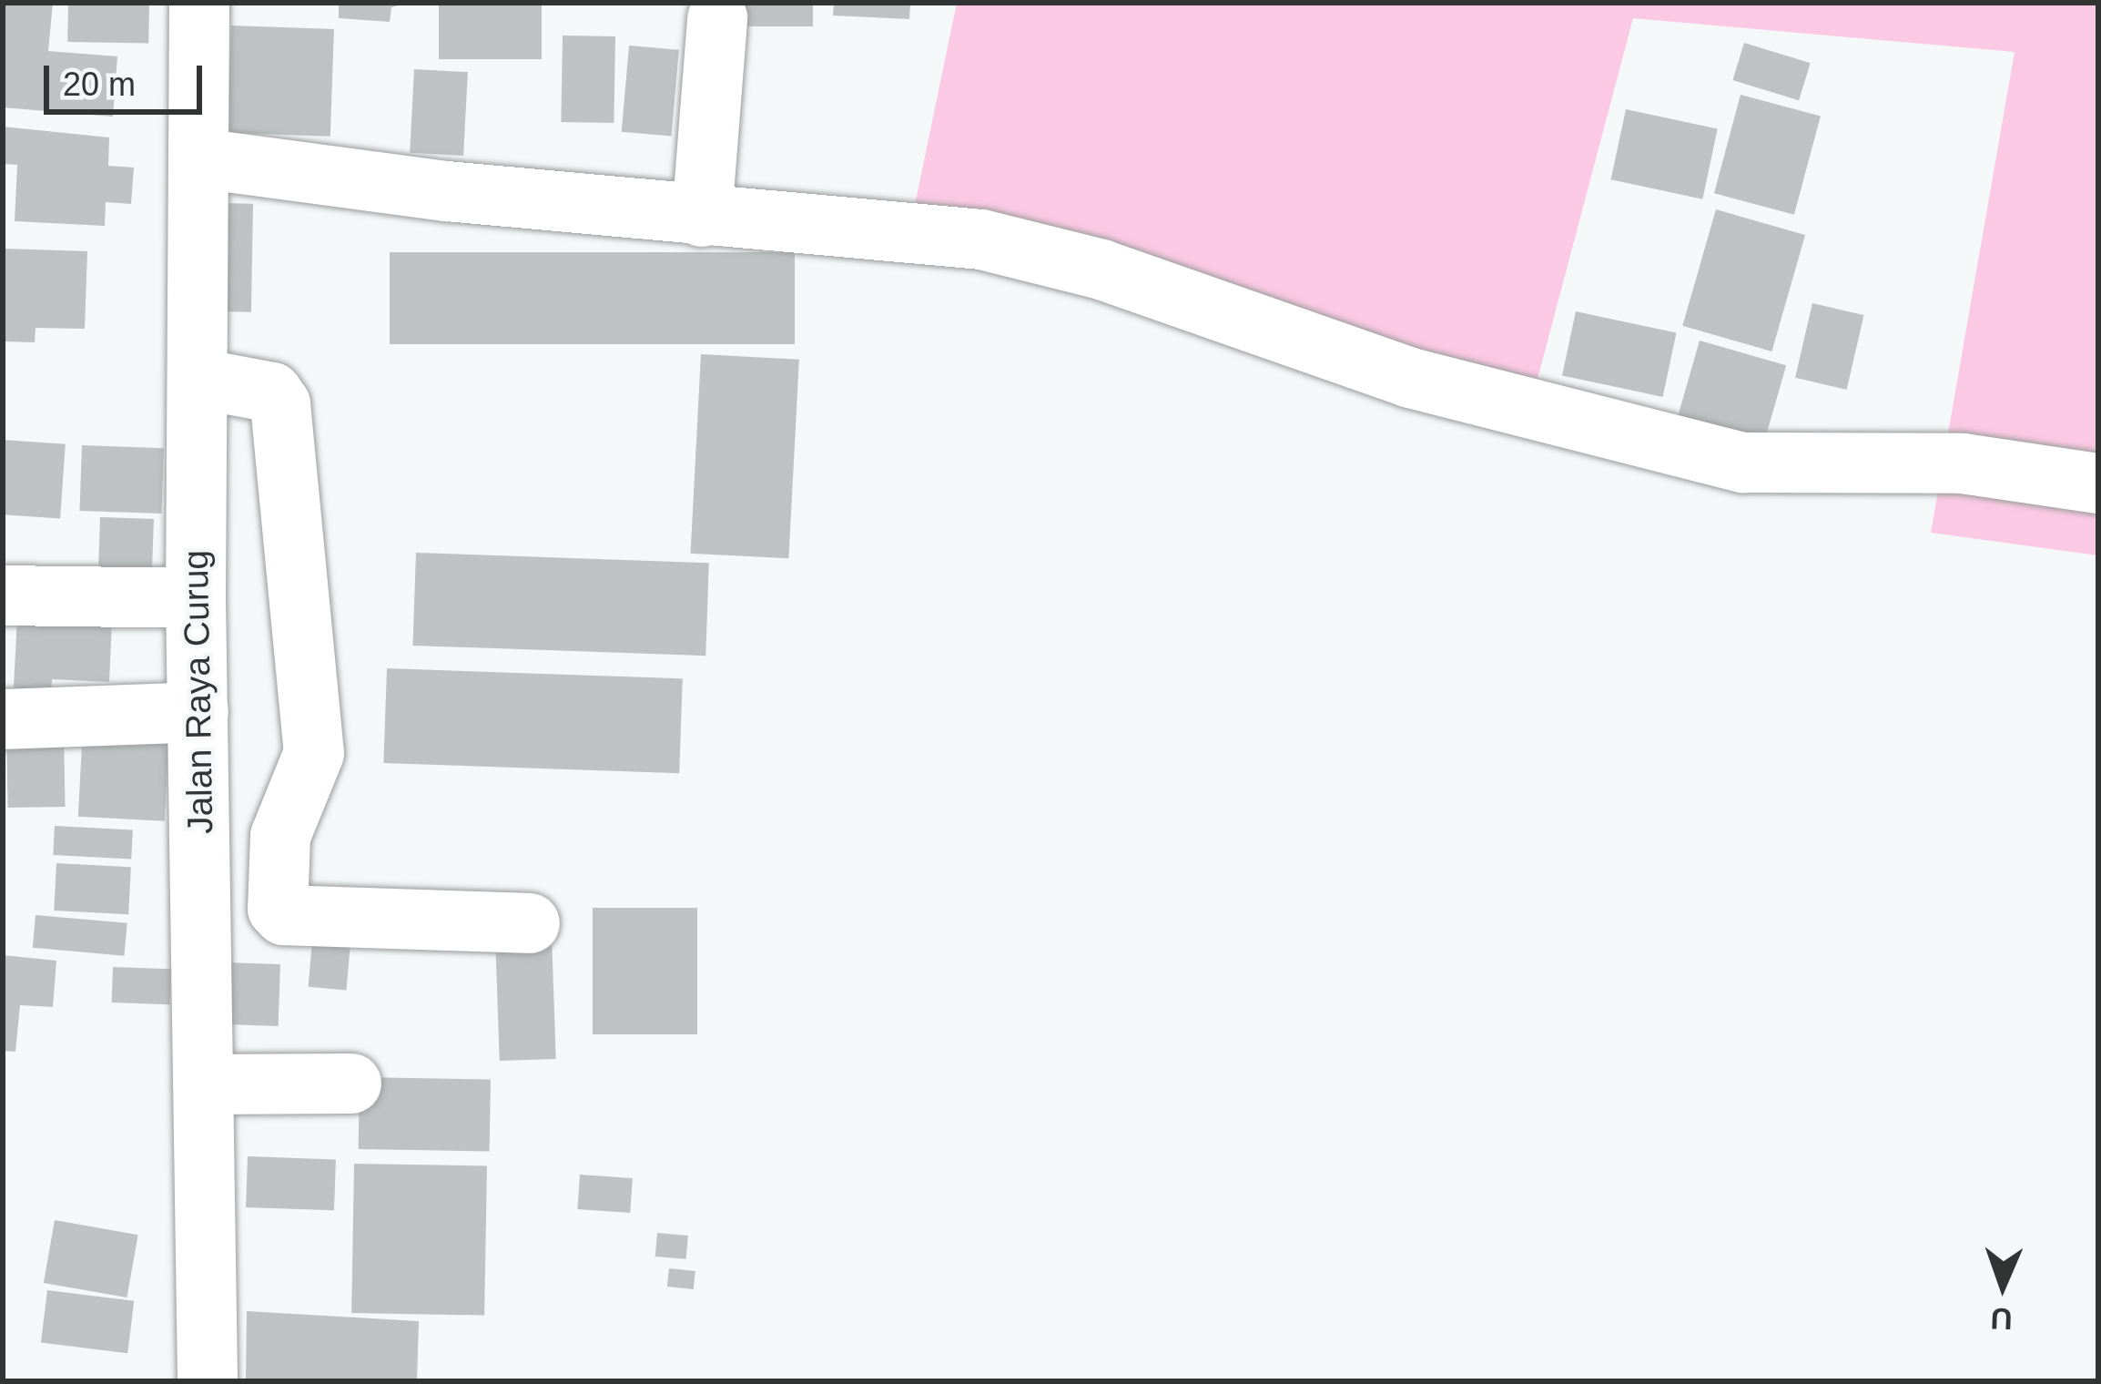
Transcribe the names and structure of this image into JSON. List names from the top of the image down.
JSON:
{
  "streets": {
    "street": ["Jalan Raya Curug"]
  },
  "scale_bar": "20 m",
  "north": "bottom"
}
